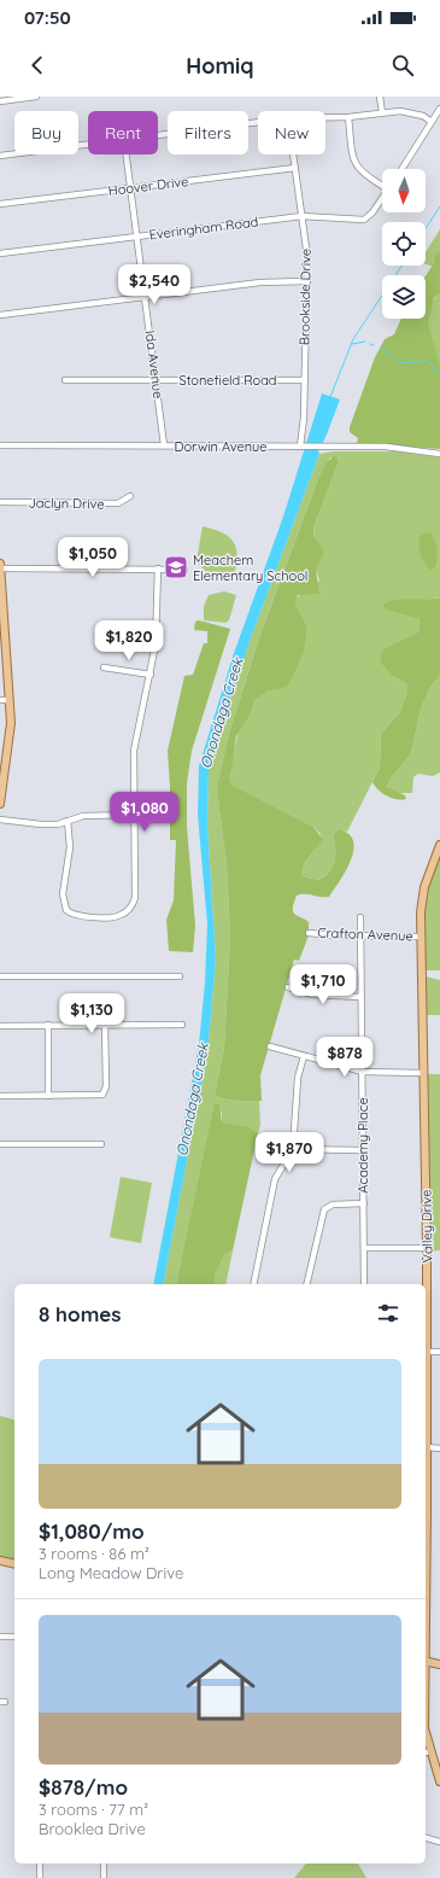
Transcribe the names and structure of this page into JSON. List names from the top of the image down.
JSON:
{
  "streets": {
    "main road": ["Valley Drive"],
    "street": [
      "Hoover Drive",
      "Everingham Road",
      "Brookside Drive",
      "Ida Avenue",
      "Stonefield Road",
      "Dorwin Avenue",
      "Jaclyn Drive",
      "Crafton Avenue",
      "Academy Place"
    ]
  },
  "crossings": [
    ["Hoover Drive", "Brookside Drive"],
    ["Hoover Drive", "Ida Avenue"],
    ["Everingham Road", "Brookside Drive"],
    ["Everingham Road", "Ida Avenue"],
    ["Brookside Drive", "Stonefield Road"],
    ["Brookside Drive", "Dorwin Avenue"],
    ["Ida Avenue", "Stonefield Road"],
    ["Ida Avenue", "Dorwin Avenue"],
    ["Crafton Avenue", "Academy Place"],
    ["Crafton Avenue", "Valley Drive"]
  ],
  "water": ["Onondaga Creek"],
  "places": {
    "school or university": ["Meachem Elementary School"]
  },
  "north": "bottom",
  "page": {
    "status": "07:50",
    "header": "Homiq",
    "chip": [
      "Buy",
      "Rent",
      "Filters",
      "New"
    ],
    "price": [
      "$2,540",
      "$1,050",
      "$1,820",
      "$1,080",
      "$1,710",
      "$1,130",
      "$878",
      "$1,870"
    ],
    "heading": "8 homes",
    "list": [
      {
        "name": "$1,080/mo",
        "note": "3 rooms · 86 m² · Long Meadow Drive"
      },
      {
        "name": "$878/mo",
        "note": "3 rooms · 77 m² · Brooklea Drive"
      }
    ]
  }
}
